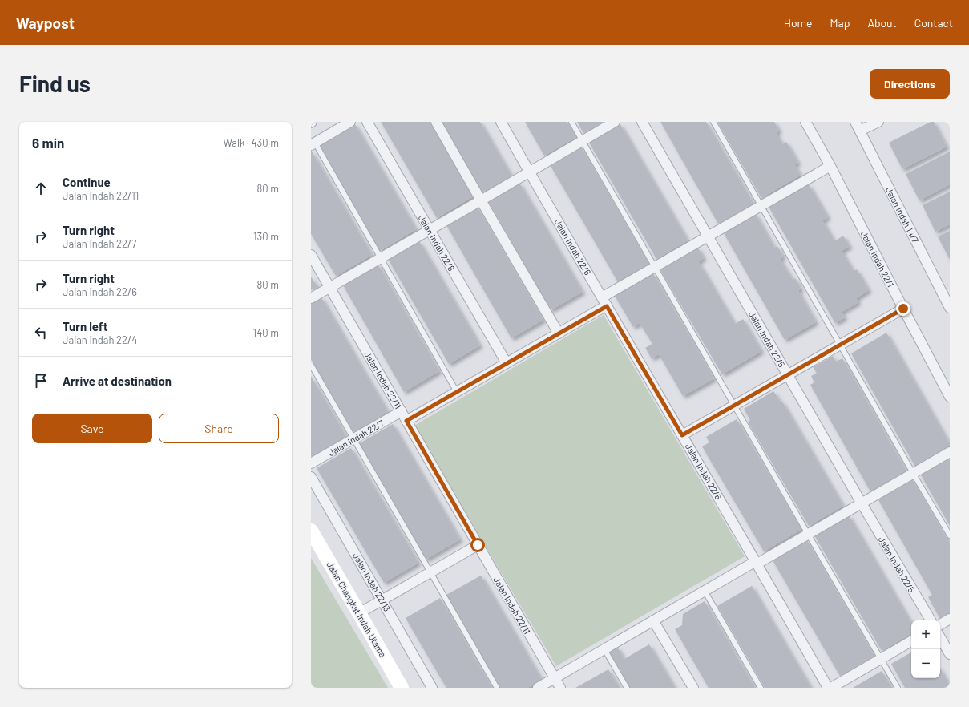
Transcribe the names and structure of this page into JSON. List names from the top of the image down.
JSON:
{
  "streets": {
    "street": [
      "Jalan Indah 14/7",
      "Jalan Indah 22/8",
      "Jalan Indah 22/6",
      "Jalan Indah 22/1",
      "Jalan Indah 22/5",
      "Jalan Indah 22/11",
      "Jalan Indah 22/7",
      "Jalan Indah 22/13",
      "Jalan Changkat Indah Utama"
    ]
  },
  "crossings": [
    ["Jalan Indah 22/11", "Jalan Indah 22/7"]
  ],
  "page": {
    "header": "Waypost",
    "nav": [
      "Home",
      "Map",
      "About",
      "Contact"
    ],
    "buttons": [
      "Directions",
      ["Save", "Share"]
    ],
    "title": "Find us",
    "heading": ["6 min", "Walk · 430 m"],
    "list": [
      ["Continue", "Jalan Indah 22/11", "80 m"],
      ["Turn right", "Jalan Indah 22/7", "130 m"],
      ["Turn right", "Jalan Indah 22/6", "80 m"],
      ["Turn left", "Jalan Indah 22/4", "140 m"],
      "Arrive at destination"
    ],
    "map_buttons": ["+", "−"]
  }
}
